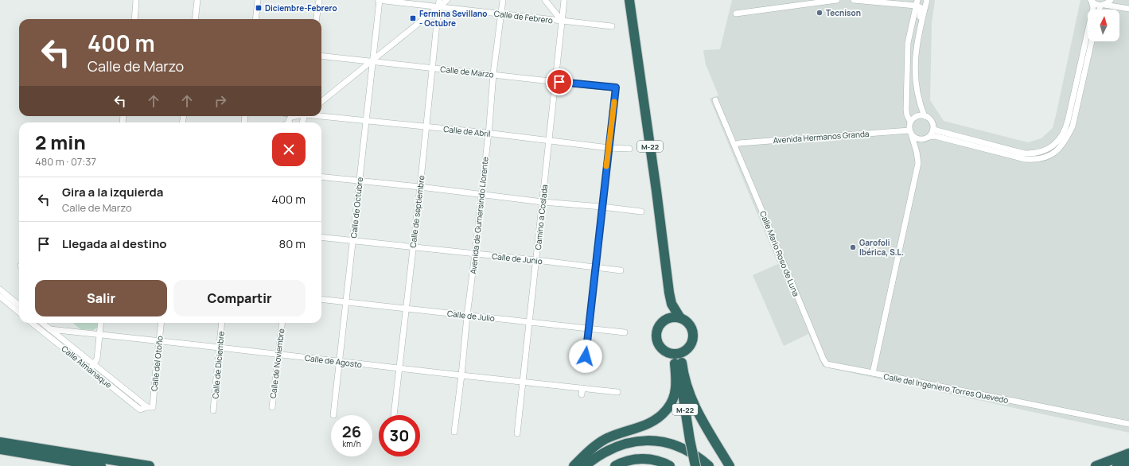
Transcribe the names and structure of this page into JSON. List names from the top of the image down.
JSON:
{
  "streets": {
    "highway": ["M-22"],
    "street": [
      "Calle de Febrero",
      "Calle de Marzo",
      "Calle de Abril",
      "Avenida Hermanos Granda",
      "Calle de Octubre",
      "Calle de septiembre",
      "Avenida de Gumersindo Llorente",
      "Camino a Coslada",
      "Calle Mario Roso de Luna",
      "Calle de Junio",
      "Calle de Julio",
      "Calle de Agosto",
      "Calle del Otoño",
      "Calle de Noviembre",
      "Calle de Diciembre",
      "Calle Almanaque",
      "Calle del Ingeniero Torres Quevedo"
    ]
  },
  "crossings": [
    ["Calle de Febrero", "Calle de Octubre"],
    ["Calle de Febrero", "Calle de septiembre"],
    ["Calle de Febrero", "Avenida de Gumersindo Llorente"],
    ["Calle de Febrero", "Camino a Coslada"],
    ["Calle de Marzo", "Calle de Abril"],
    ["Calle de Marzo", "Calle de Octubre"],
    ["Calle de Marzo", "Calle de septiembre"],
    ["Calle de Marzo", "Avenida de Gumersindo Llorente"],
    ["Calle de Marzo", "Camino a Coslada"],
    ["Calle de Abril", "Calle de Octubre"],
    ["Calle de Abril", "Calle de septiembre"],
    ["Calle de Abril", "Avenida de Gumersindo Llorente"],
    ["Calle de Abril", "Camino a Coslada"],
    ["Avenida Hermanos Granda", "Calle Mario Roso de Luna"],
    ["Avenida Hermanos Granda", "Calle del Ingeniero Torres Quevedo"],
    ["Calle de Octubre", "Calle de Junio"],
    ["Calle de Octubre", "Calle de Julio"],
    ["Calle de Octubre", "Calle de Agosto"],
    ["Calle de septiembre", "Calle de Junio"],
    ["Calle de septiembre", "Calle de Julio"],
    ["Calle de septiembre", "Calle de Agosto"],
    ["Avenida de Gumersindo Llorente", "Calle de Junio"],
    ["Avenida de Gumersindo Llorente", "Calle de Julio"],
    ["Avenida de Gumersindo Llorente", "Calle de Agosto"],
    ["Camino a Coslada", "Calle de Junio"],
    ["Camino a Coslada", "Calle de Julio"],
    ["Camino a Coslada", "Calle de Agosto"],
    ["Calle Mario Roso de Luna", "Calle del Ingeniero Torres Quevedo"],
    ["Calle de Agosto", "Calle del Otoño"],
    ["Calle de Agosto", "Calle de Noviembre"],
    ["Calle de Agosto", "Calle de Diciembre"],
    ["Calle del Otoño", "Calle Almanaque"]
  ],
  "places": {
    "transit": ["Diciembre-Febrero", "Fermina Sevillano - Octubre"],
    "other": ["Tecnison", "Garofoli Ibérica, S.L."]
  },
  "north": "top",
  "page": {
    "turn": ["400 m", "Calle de Marzo"],
    "heading": ["2 min", "480 m · 07:37"],
    "list": [
      {
        "name": "Gira a la izquierda",
        "note": "Calle de Marzo",
        "value": "400 m"
      },
      {
        "name": "Llegada al destino",
        "value": "80 m"
      }
    ],
    "buttons": ["Salir", "Compartir"],
    "speed": "26 km/h",
    "limit": "30"
  }
}
